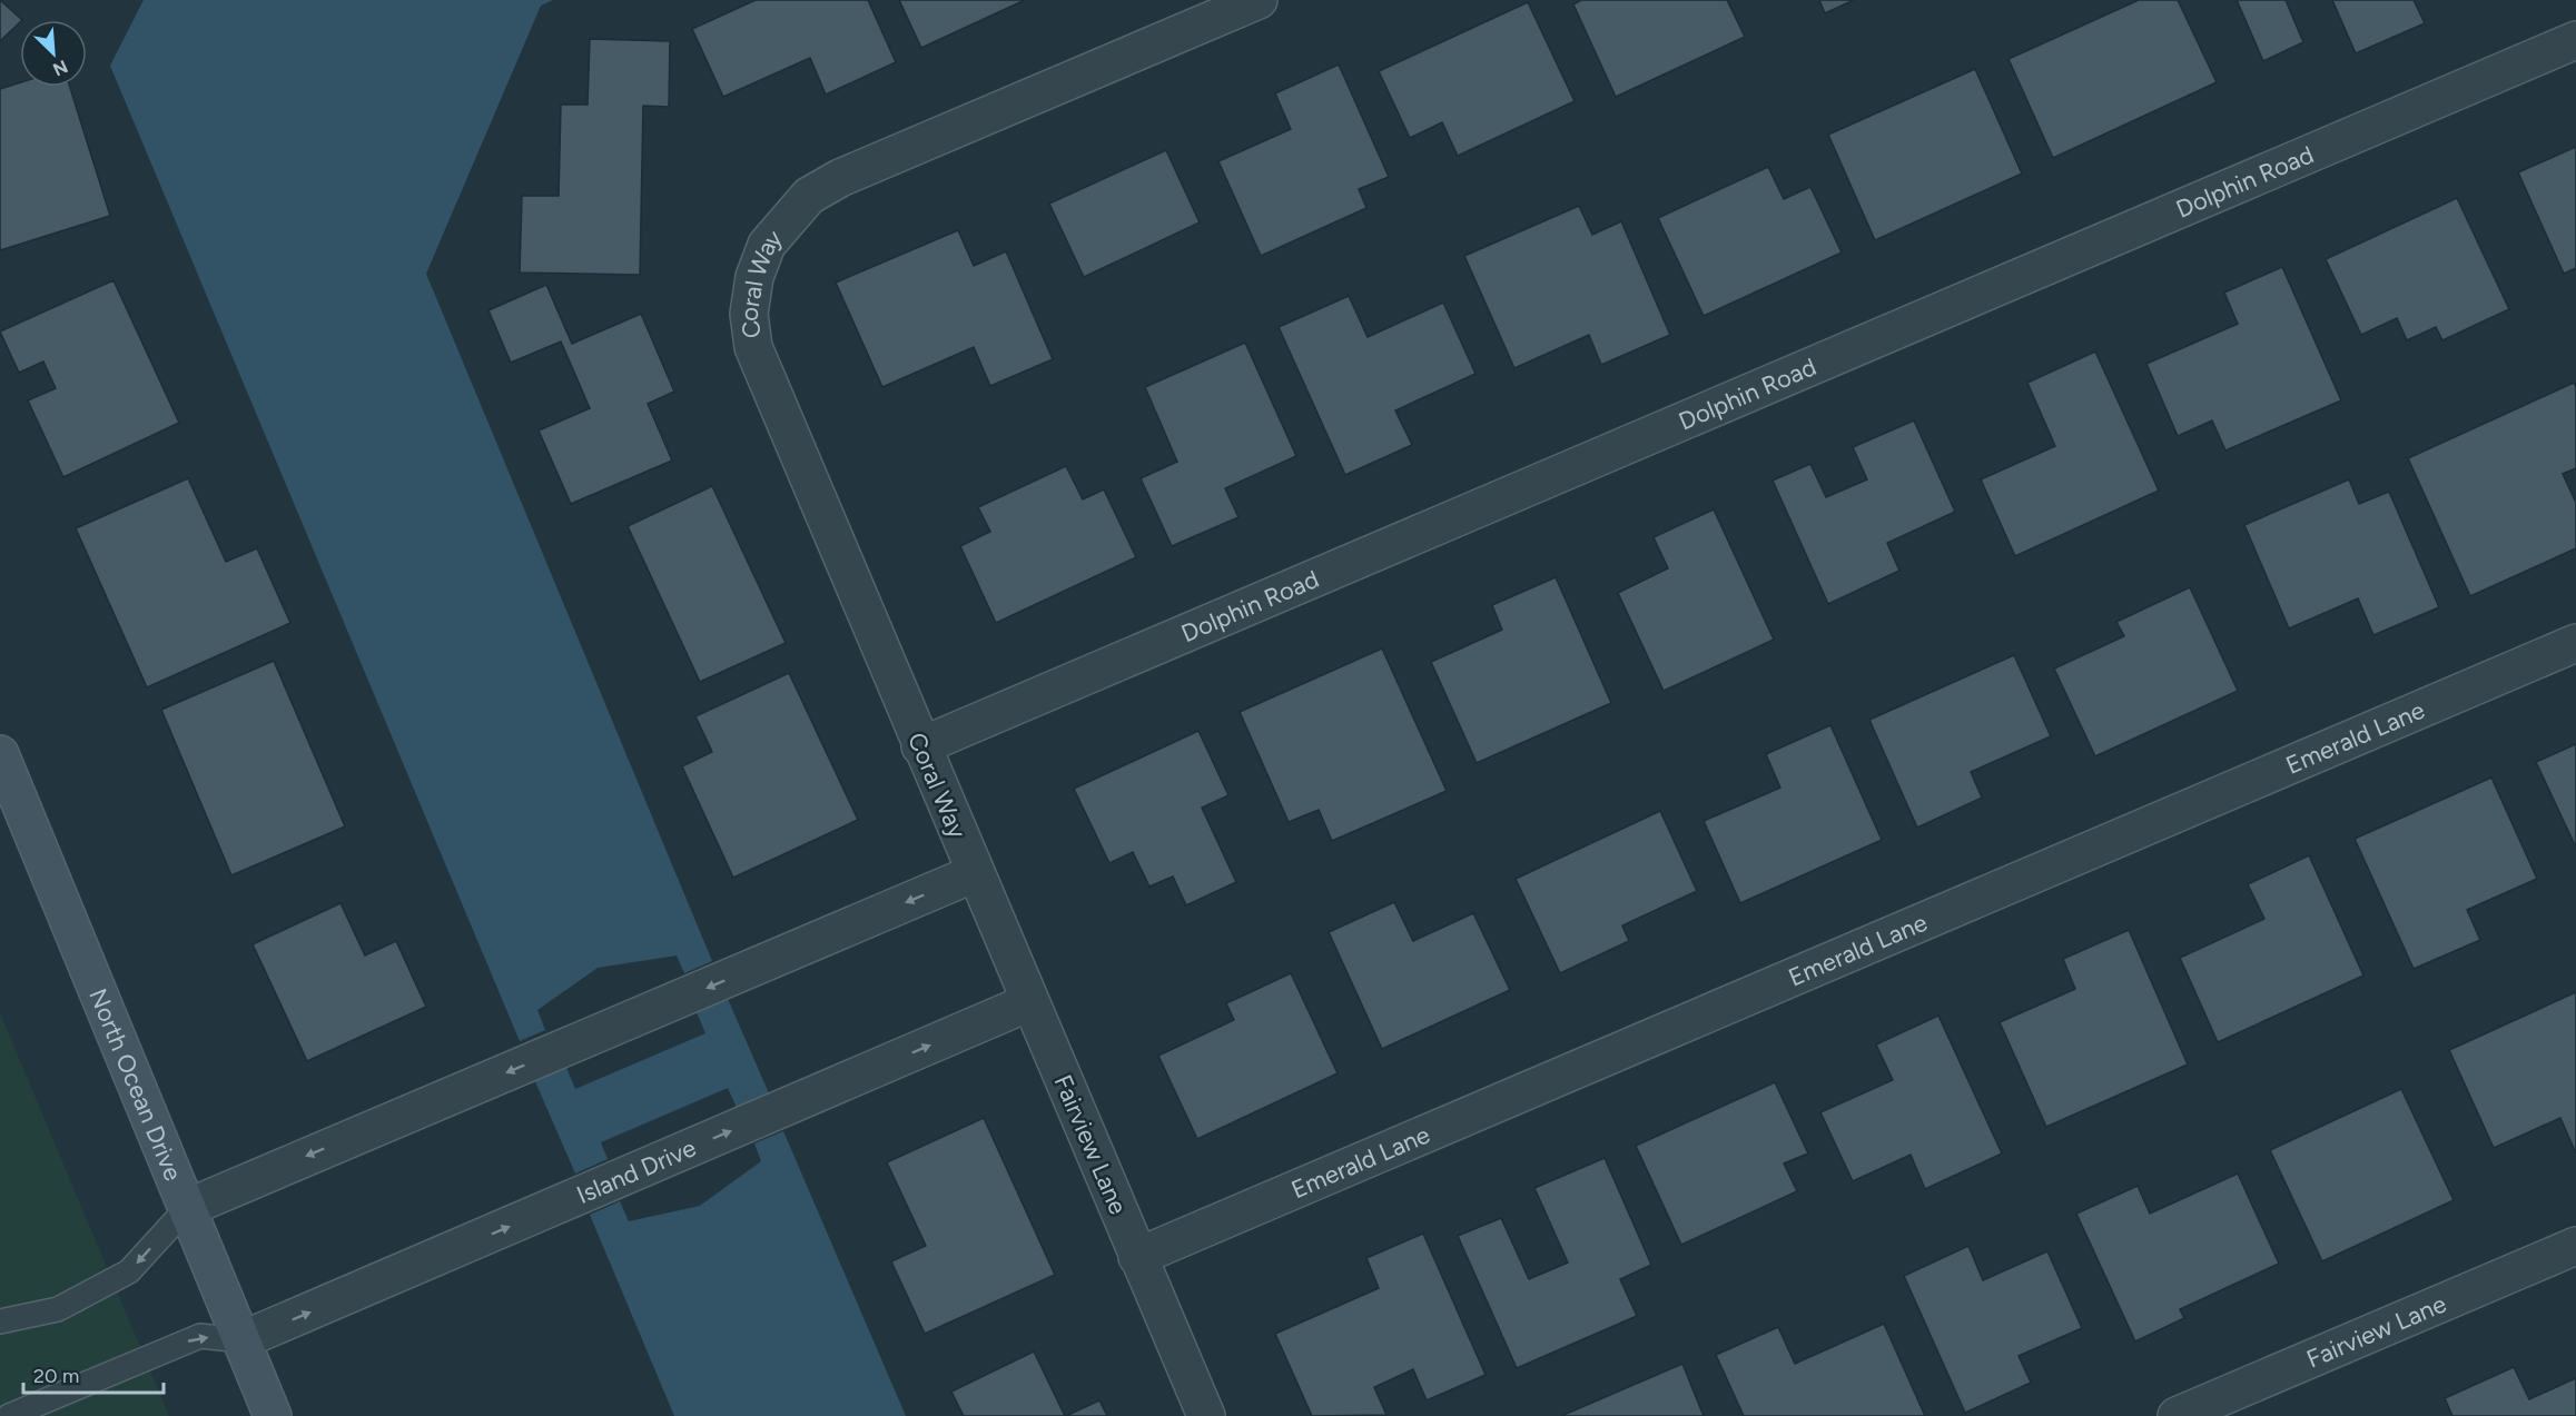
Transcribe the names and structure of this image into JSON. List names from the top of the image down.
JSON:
{
  "streets": {
    "main road": ["North Ocean Drive"],
    "street": [
      "Dolphin Road",
      "Coral Way",
      "Emerald Lane",
      "Fairview Lane",
      "Island Drive"
    ]
  },
  "crossings": [
    ["Dolphin Road", "Coral Way"],
    ["Coral Way", "Fairview Lane"],
    ["Emerald Lane", "Fairview Lane"],
    ["North Ocean Drive", "Island Drive"],
    ["Fairview Lane", "Island Drive"]
  ],
  "scale_bar": "20 m",
  "north": "bottom right"
}
